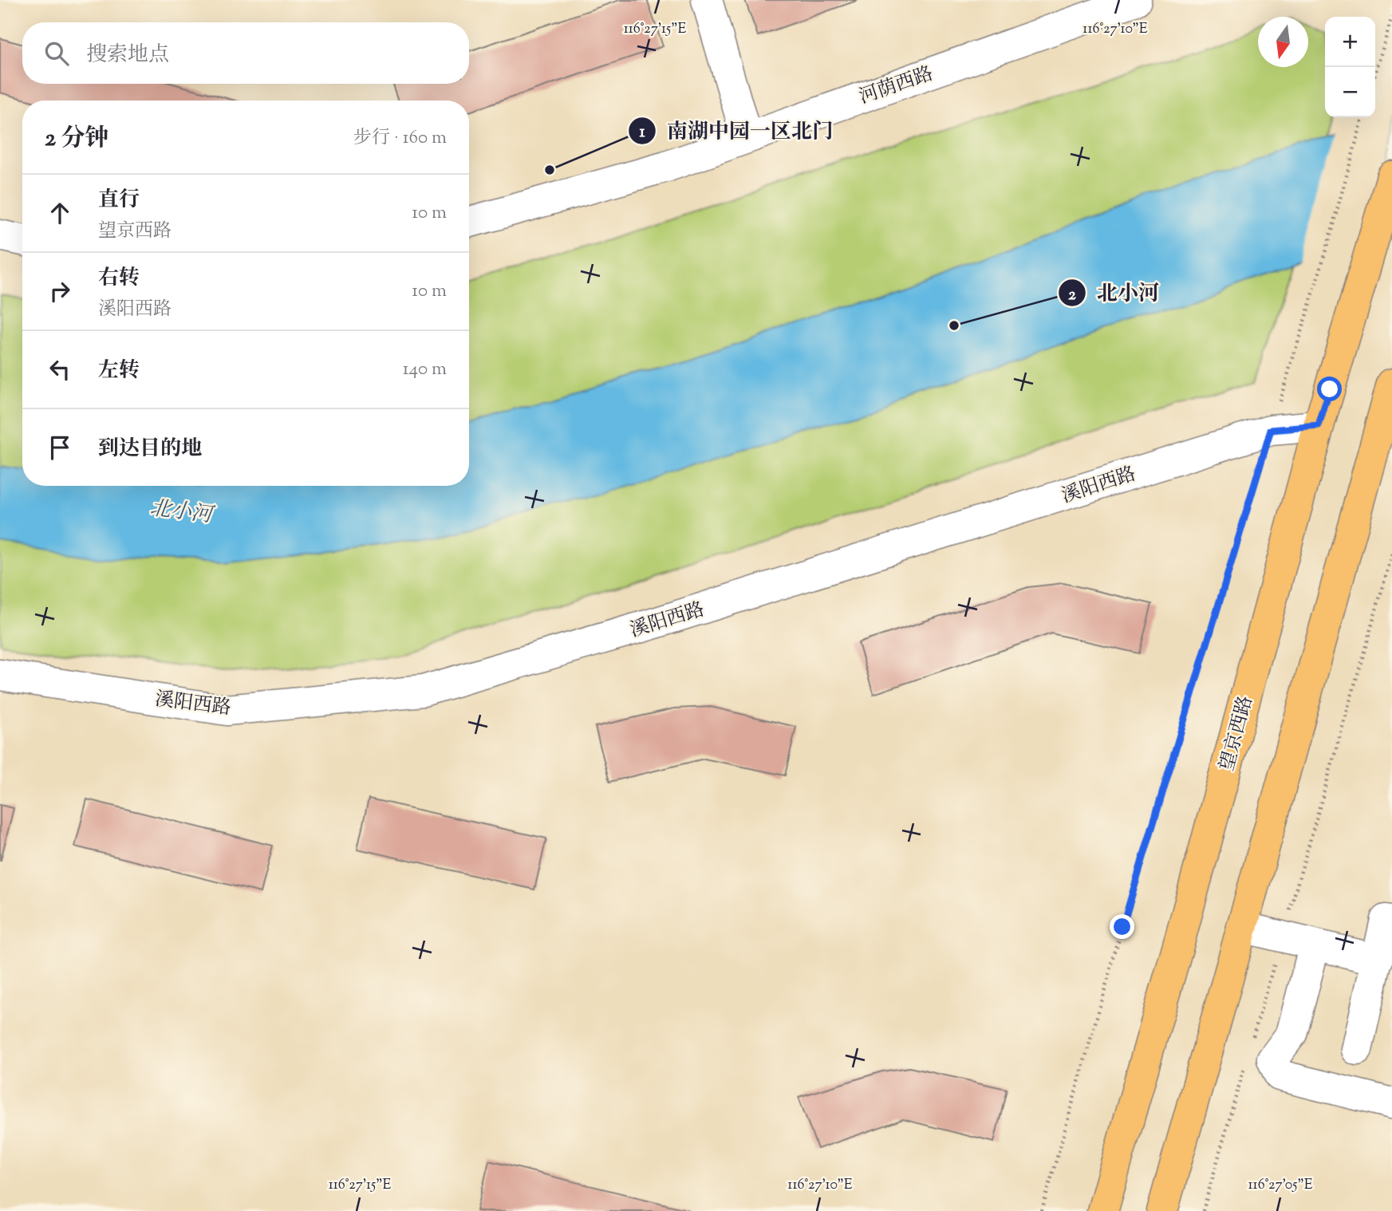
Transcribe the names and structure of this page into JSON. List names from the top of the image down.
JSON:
{
  "streets": {
    "main road": ["望京西路"],
    "street": ["河荫西路", "溪阳西路"]
  },
  "crossings": [
    ["溪阳西路", "望京西路"]
  ],
  "water": ["北小河"],
  "places": ["南湖中园一区北门", "北小河"],
  "north": "bottom",
  "page": {
    "map_buttons": ["+", "−"],
    "search": "搜索地点",
    "heading": ["2 分钟", "步行 · 160 m"],
    "list": [
      ["直行", "望京西路", "10 m"],
      ["右转", "溪阳西路", "10 m"],
      ["左转", "140 m"],
      "到达目的地"
    ]
  },
  "coordinates": ["116°27'15\"E", "116°27'10\"E", "116°27'05\"E"]
}
